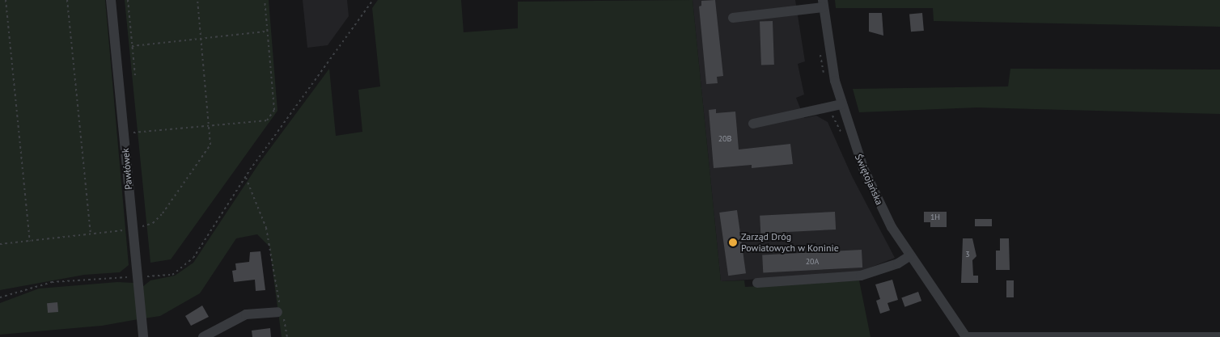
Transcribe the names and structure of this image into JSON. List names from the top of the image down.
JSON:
{
  "streets": {
    "street": ["Pawłówek", "Świętojańska"]
  },
  "places": ["Zarząd Dróg Powiatowych w Koninie"],
  "house_numbers": [
    "20B",
    "1H",
    "3",
    "20A"
  ]
}
